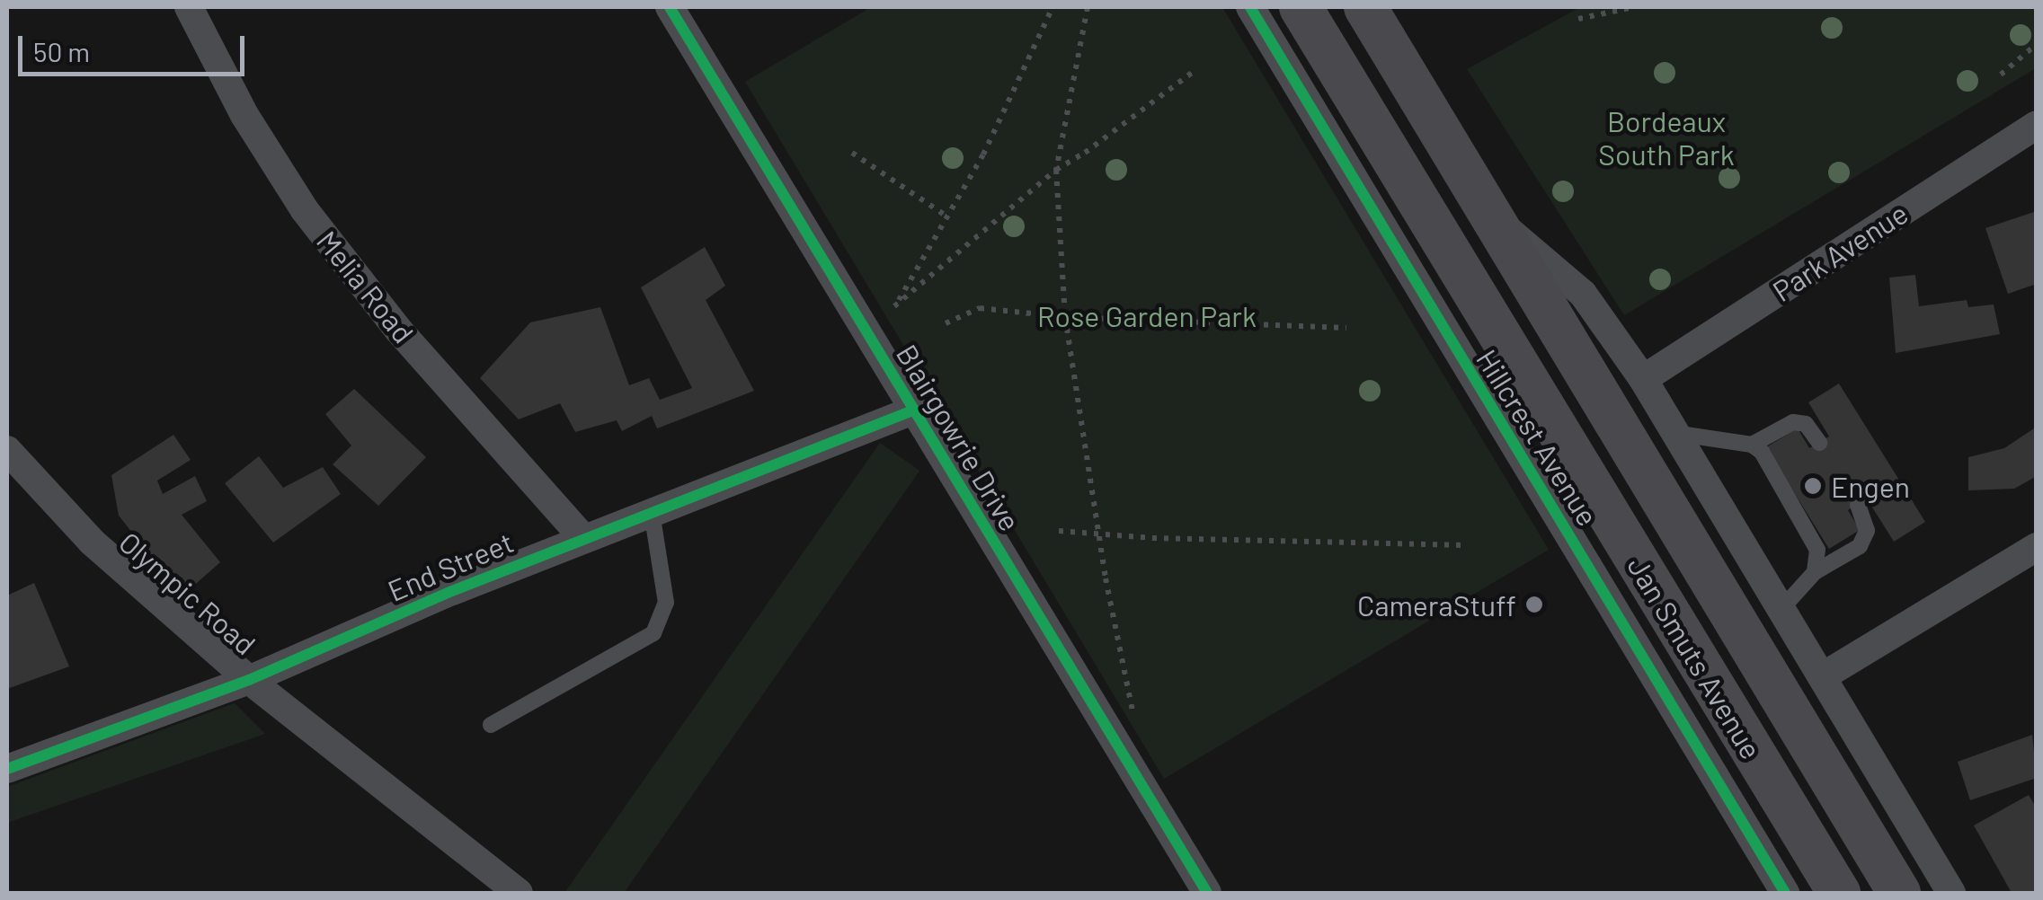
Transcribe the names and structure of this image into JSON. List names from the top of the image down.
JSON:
{
  "streets": {
    "main road": ["Jan Smuts Avenue"],
    "street": [
      "Park Avenue",
      "Melia Road",
      "Blairgowrie Drive",
      "Hillcrest Avenue",
      "End Street",
      "Olympic Road"
    ]
  },
  "crossings": [
    ["Melia Road", "End Street"],
    ["Blairgowrie Drive", "End Street"],
    ["End Street", "Olympic Road"]
  ],
  "parks": ["Bordeaux South Park", "Rose Garden Park"],
  "places": ["Engen", "CameraStuff"],
  "scale_bar": "50 m"
}
